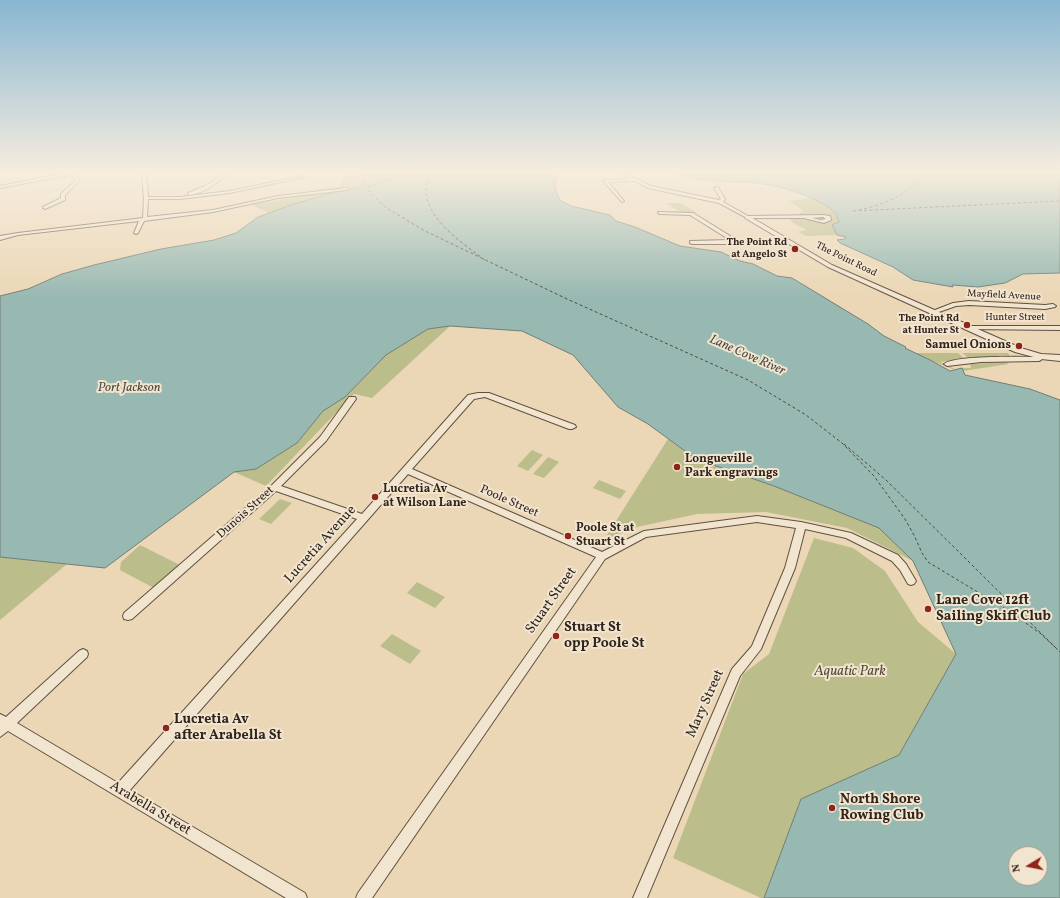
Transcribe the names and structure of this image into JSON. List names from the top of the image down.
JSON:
{
  "streets": {
    "street": [
      "The Point Road",
      "Mayfield Avenue",
      "Hunter Street",
      "Poole Street",
      "Dunois Street",
      "Lucretia Avenue",
      "Stuart Street",
      "Mary Street",
      "Arabella Street"
    ]
  },
  "crossings": [
    ["The Point Road", "Mayfield Avenue"],
    ["The Point Road", "Hunter Street"],
    ["Poole Street", "Lucretia Avenue"],
    ["Poole Street", "Stuart Street"],
    ["Lucretia Avenue", "Arabella Street"],
    ["Stuart Street", "Mary Street"]
  ],
  "water": ["Lane Cove River", "Port Jackson"],
  "parks": ["Aquatic Park"],
  "places": [
    "The Point Rd at Angelo St",
    "The Point Rd at Hunter St",
    "Samuel Onions",
    "Longueville Park engravings",
    "Lucretia Av at Wilson Lane",
    "Poole St at Stuart St",
    "Lane Cove 12ft Sailing Skiff Club",
    "Stuart St opp Poole St",
    "Lucretia Av after Arabella St",
    "North Shore Rowing Club"
  ],
  "north": "left"
}
